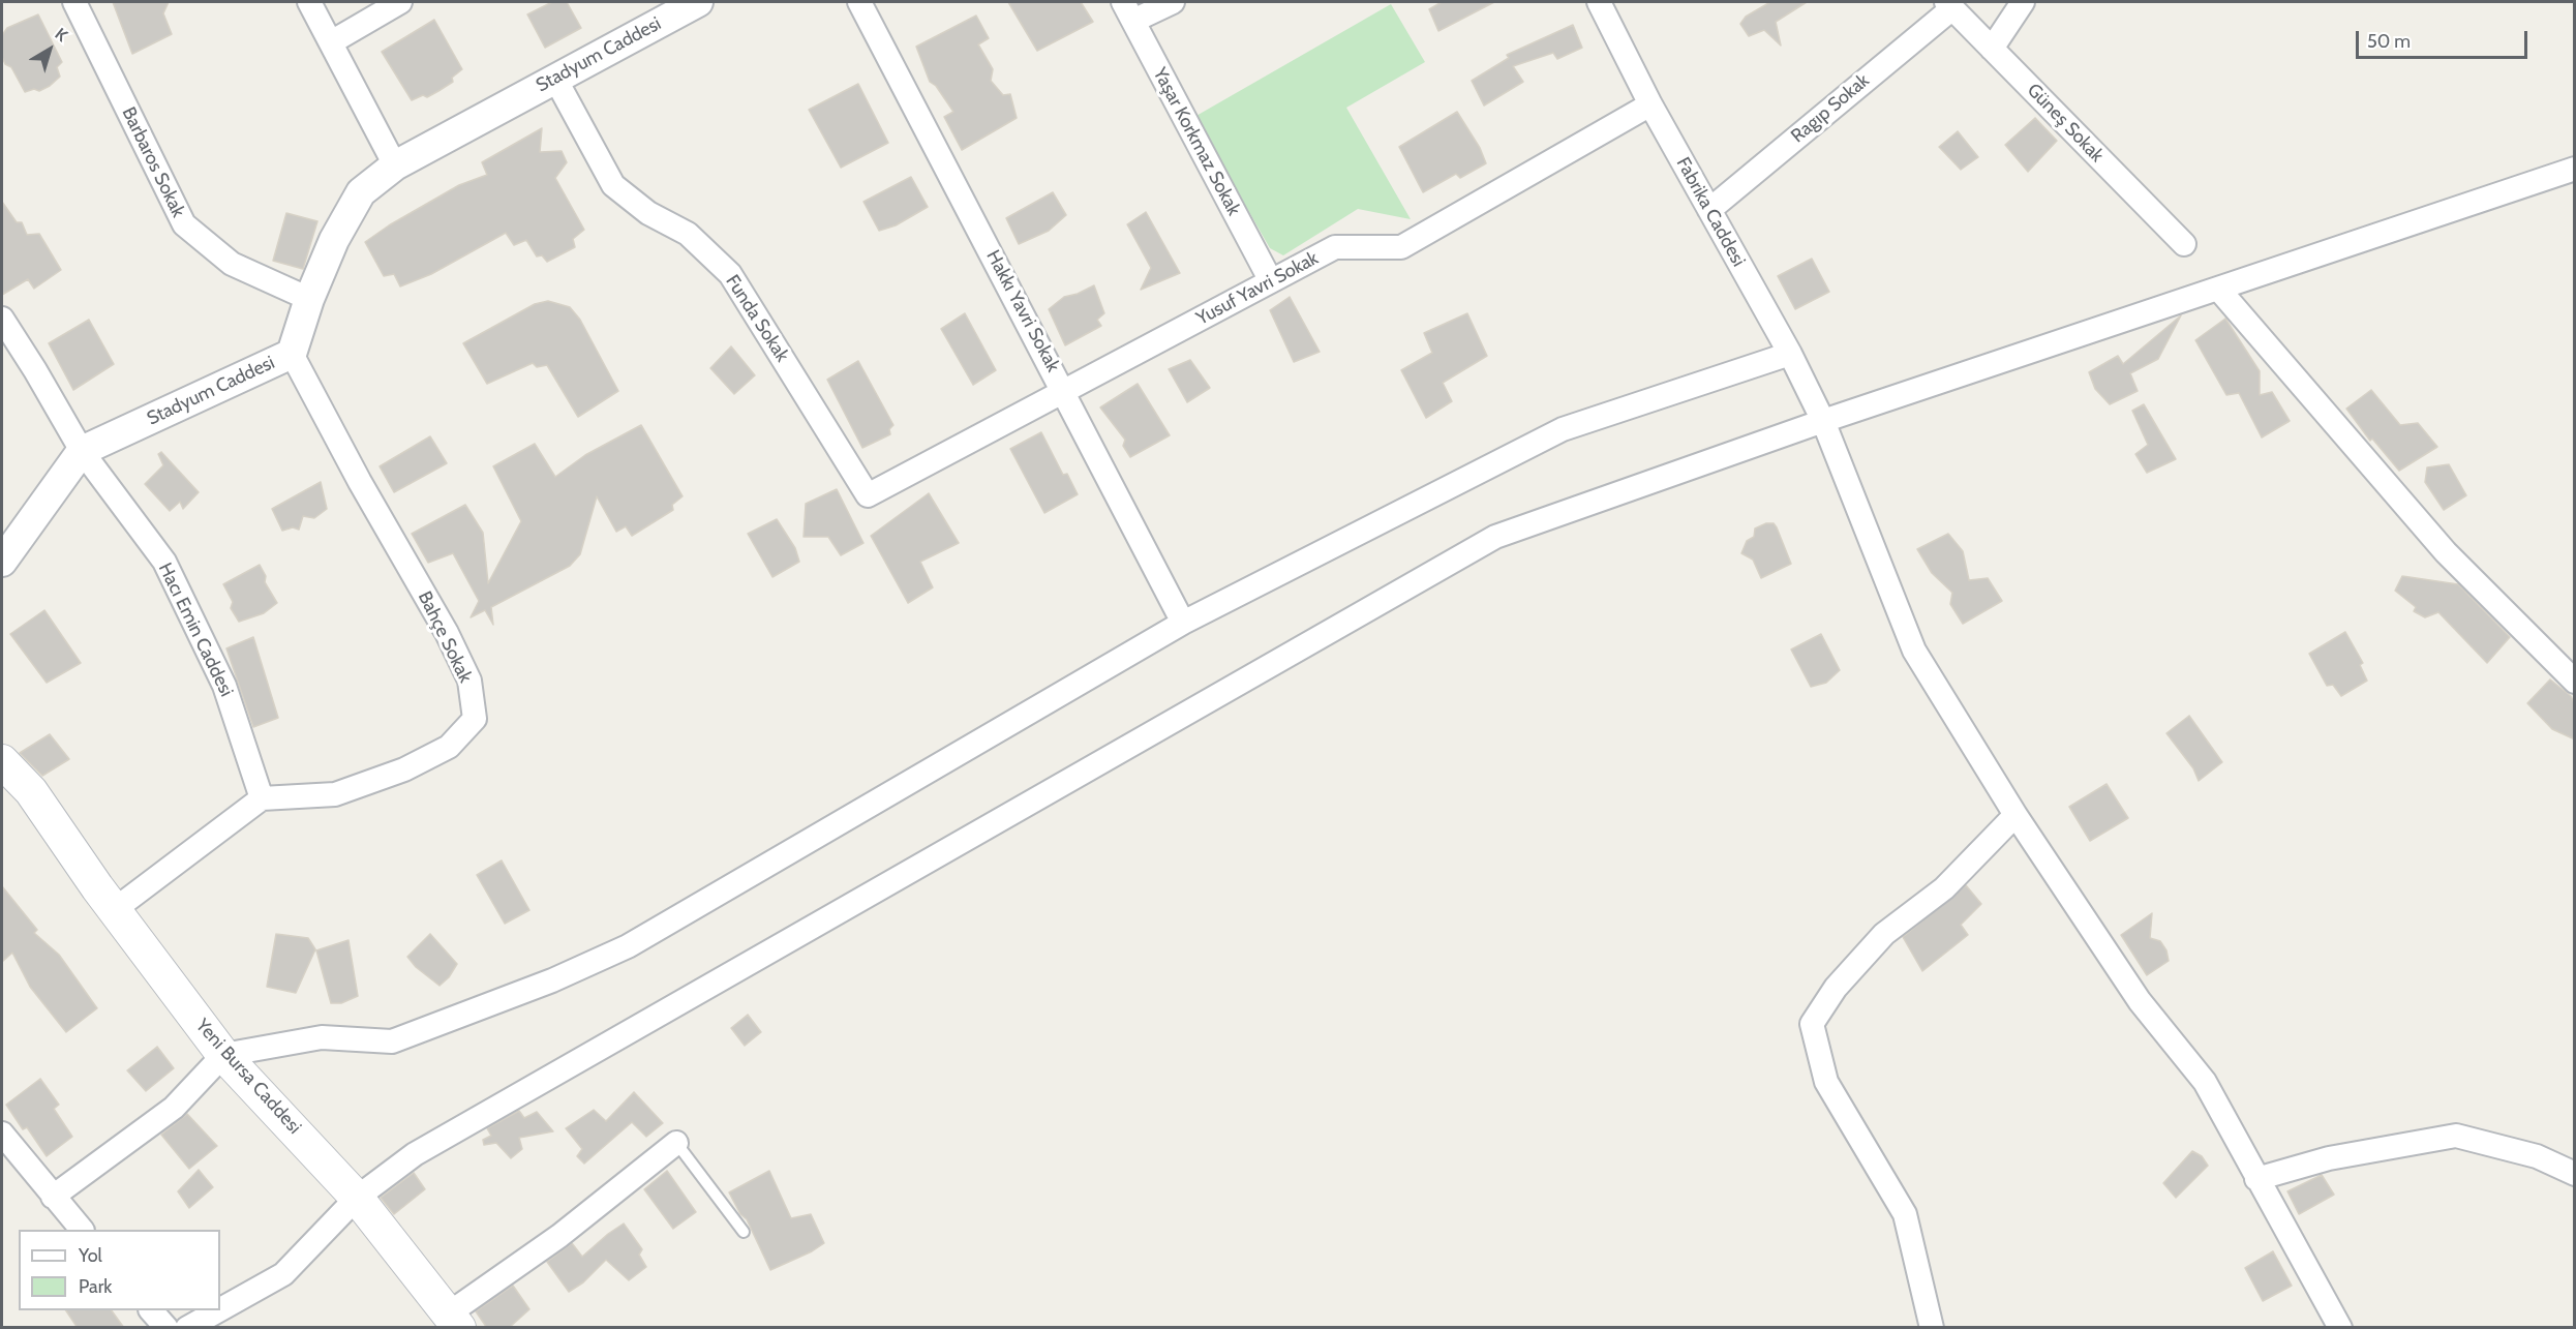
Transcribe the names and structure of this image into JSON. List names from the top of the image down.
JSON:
{
  "streets": {
    "main road": ["Yeni Bursa Caddesi"],
    "street": [
      "Stadyum Caddesi",
      "Ragıp Sokak",
      "Güneş Sokak",
      "Yaşar Korkmaz Sokak",
      "Barbaros Sokak",
      "Fabrika Caddesi",
      "Yusuf Yavri Sokak",
      "Hakkı Yavri Sokak",
      "Funda Sokak",
      "Hacı Emin Caddesi",
      "Bahçe Sokak"
    ]
  },
  "crossings": [
    ["Stadyum Caddesi", "Barbaros Sokak"],
    ["Stadyum Caddesi", "Funda Sokak"],
    ["Stadyum Caddesi", "Hacı Emin Caddesi"],
    ["Stadyum Caddesi", "Bahçe Sokak"],
    ["Ragıp Sokak", "Güneş Sokak"],
    ["Ragıp Sokak", "Fabrika Caddesi"],
    ["Yaşar Korkmaz Sokak", "Yusuf Yavri Sokak"],
    ["Fabrika Caddesi", "Yusuf Yavri Sokak"],
    ["Yusuf Yavri Sokak", "Hakkı Yavri Sokak"],
    ["Yusuf Yavri Sokak", "Funda Sokak"],
    ["Hacı Emin Caddesi", "Bahçe Sokak"]
  ],
  "legend": ["Yol", "Park"],
  "scale_bar": "50 m",
  "north": "top right"
}
